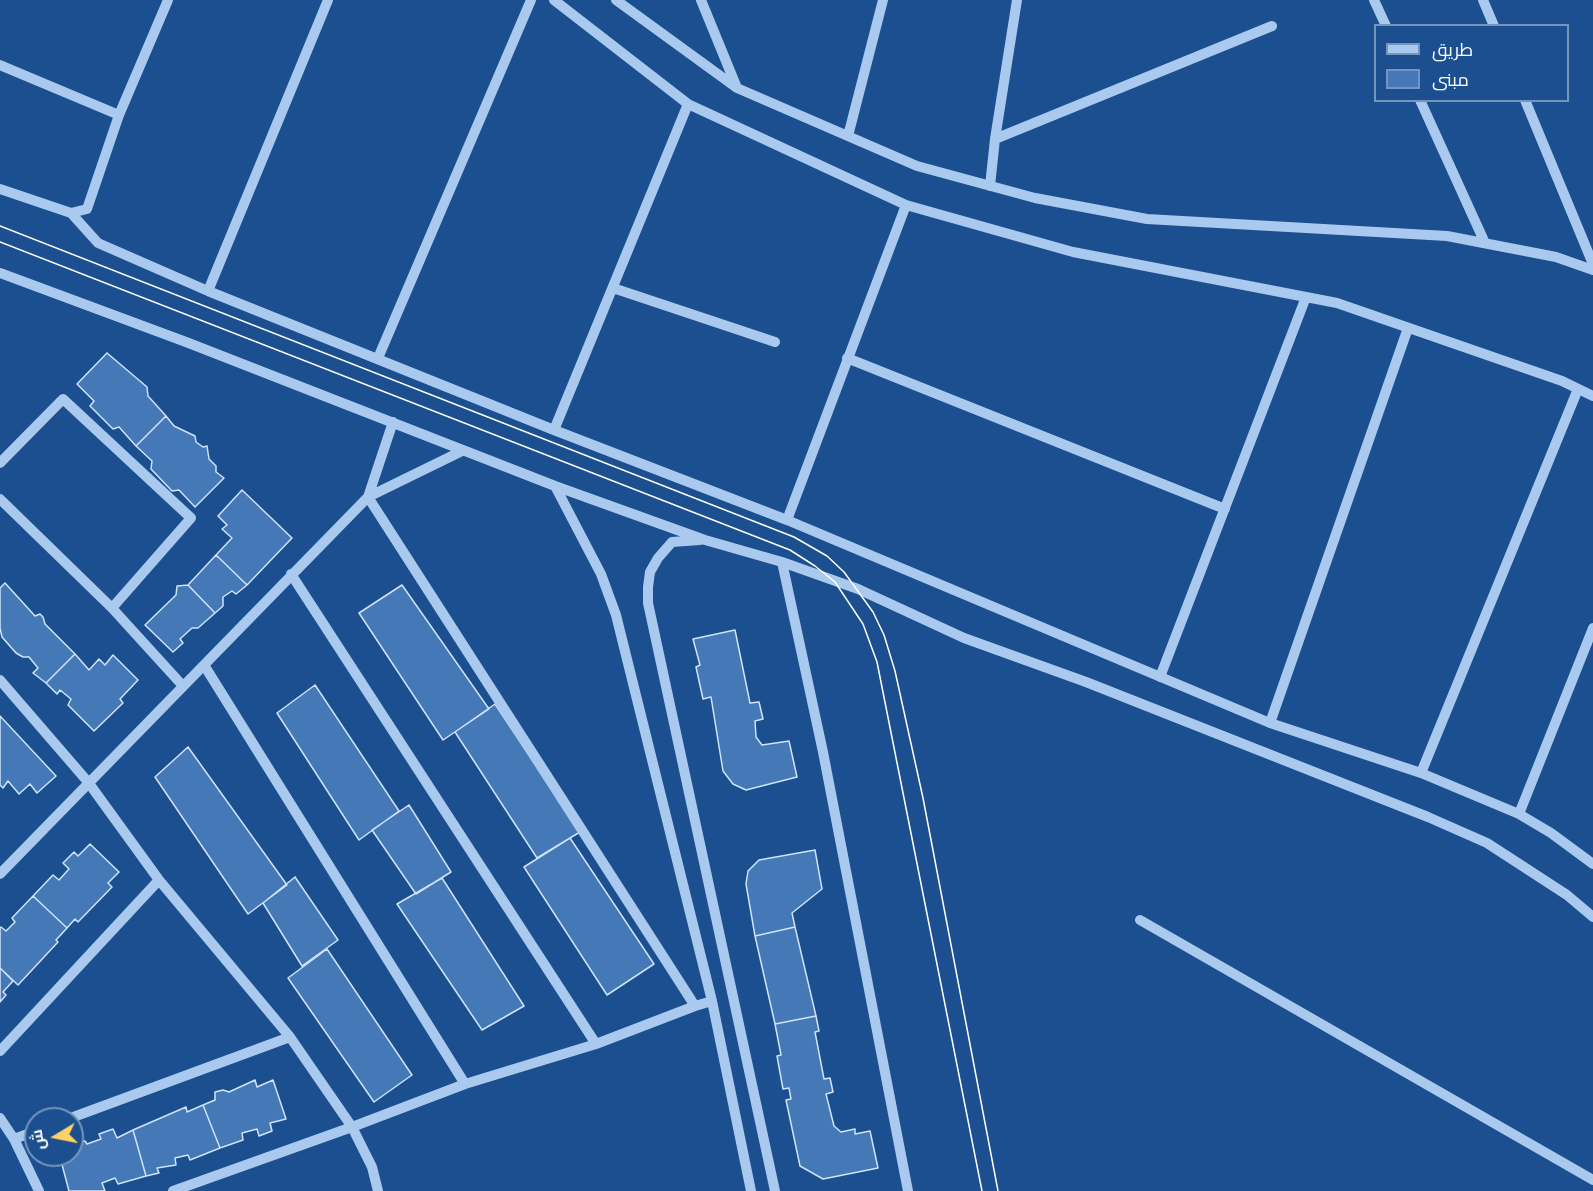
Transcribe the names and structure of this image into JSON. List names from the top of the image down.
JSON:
{
  "legend": ["طريق", "مبنى"],
  "north": "left"
}
